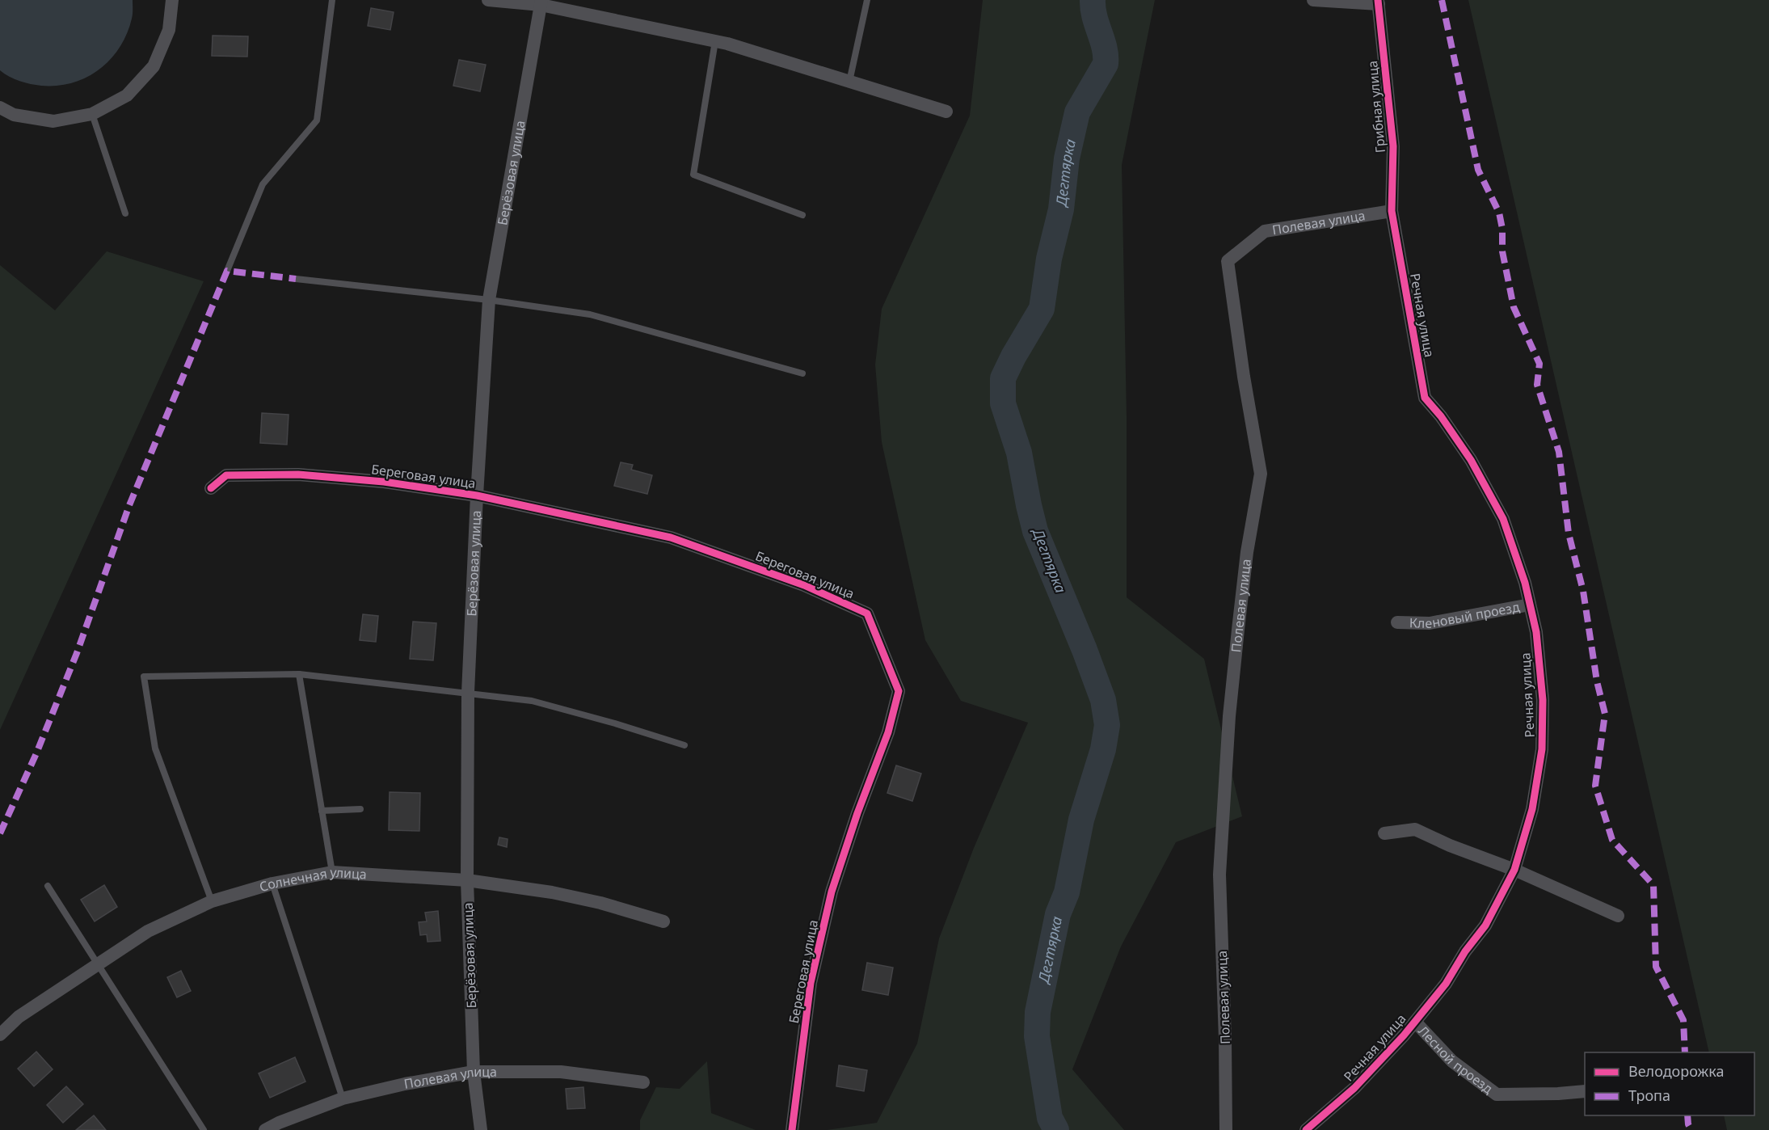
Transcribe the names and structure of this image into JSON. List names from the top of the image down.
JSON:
{
  "streets": {
    "street": [
      "Грибная улица",
      "Берёзовая улица",
      "Полевая улица",
      "Речная улица",
      "Береговая улица",
      "Кленовый проезд",
      "Солнечная улица",
      "Лесной проезд"
    ]
  },
  "crossings": [
    ["Грибная улица", "Полевая улица"],
    ["Грибная улица", "Речная улица"],
    ["Берёзовая улица", "Полевая улица"],
    ["Берёзовая улица", "Береговая улица"],
    ["Берёзовая улица", "Солнечная улица"],
    ["Полевая улица", "Речная улица"],
    ["Речная улица", "Кленовый проезд"],
    ["Речная улица", "Лесной проезд"]
  ],
  "water": ["Дегтярка"],
  "legend": ["Велодорожка", "Тропа"]
}
